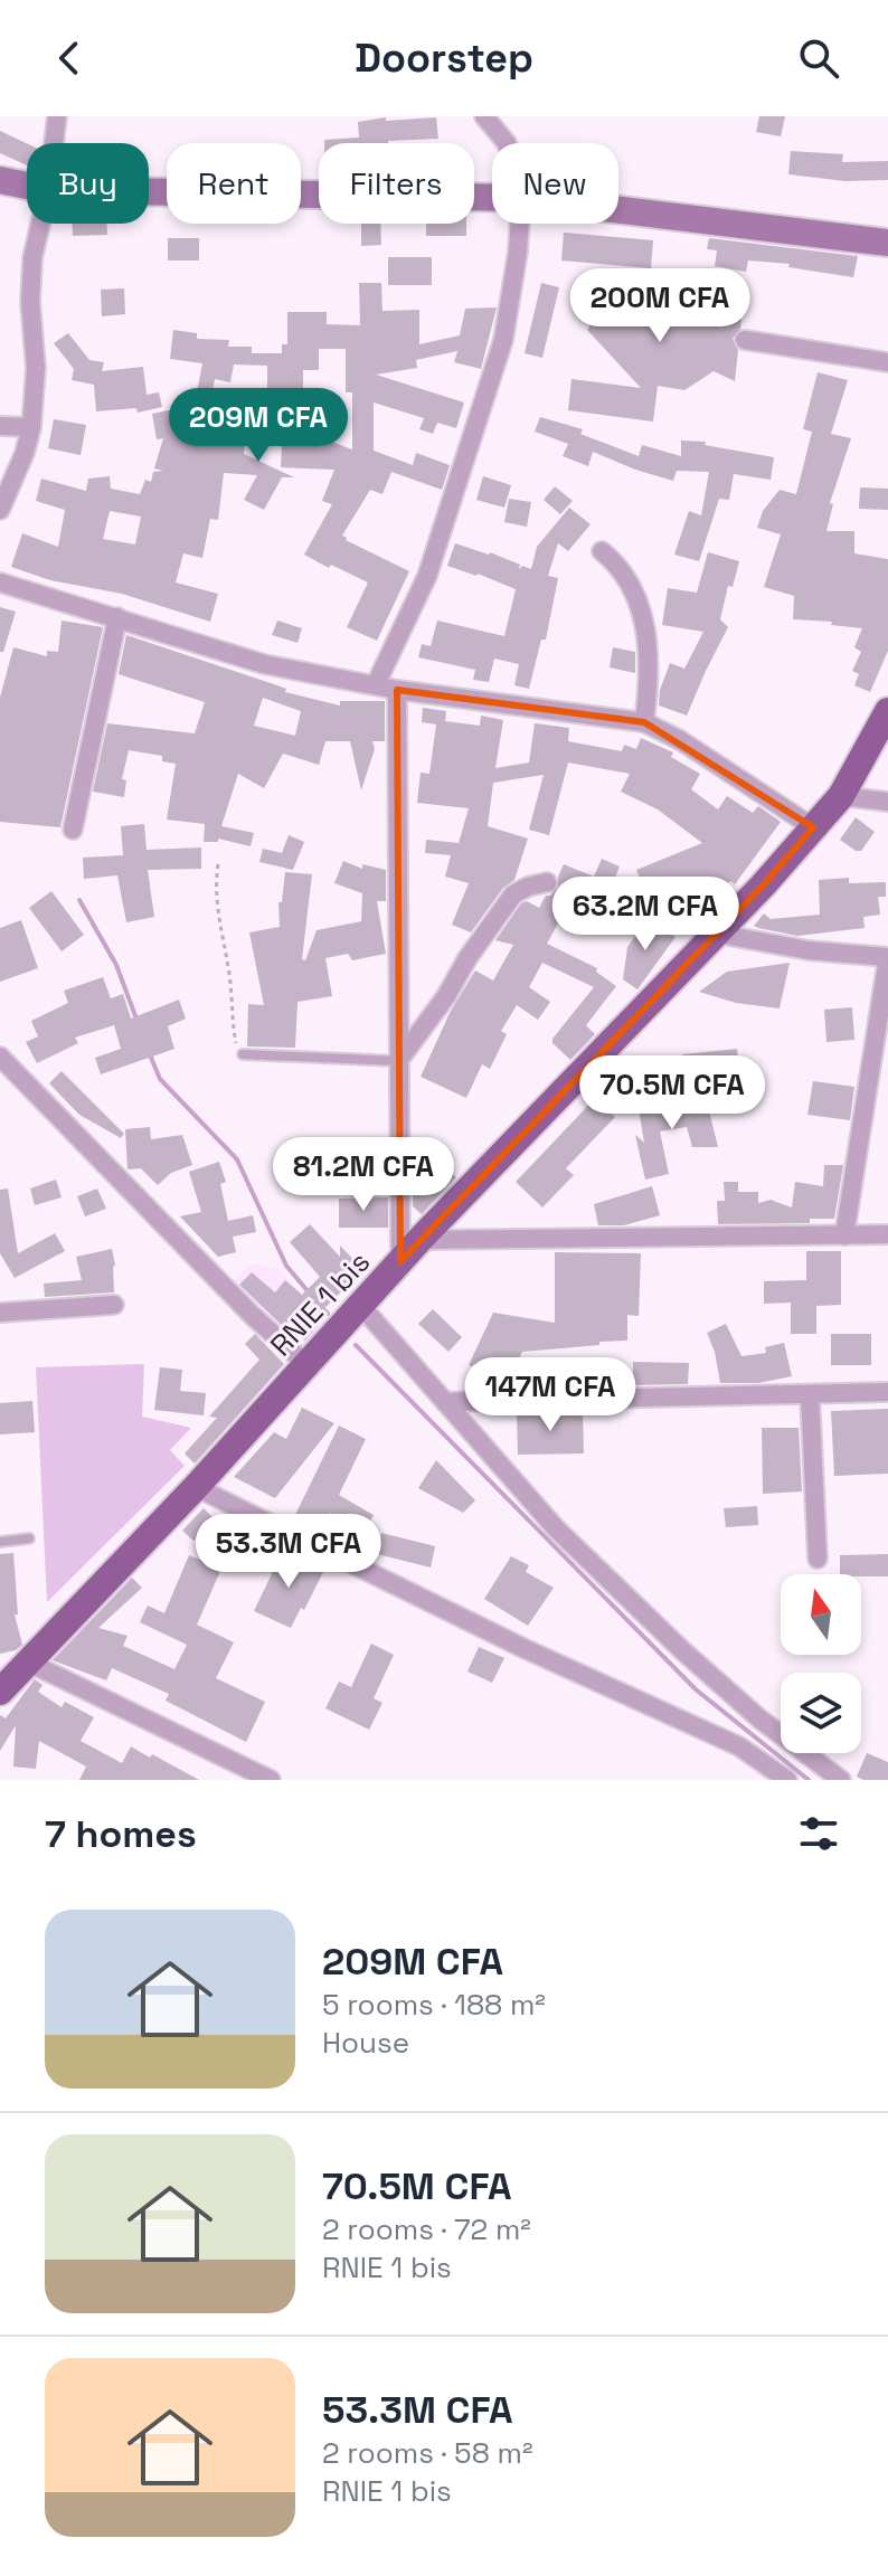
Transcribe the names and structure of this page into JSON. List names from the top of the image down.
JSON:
{
  "streets": {
    "main road": ["RNIE 1 bis"]
  },
  "north": "top",
  "page": {
    "header": "Doorstep",
    "chip": [
      "Buy",
      "Rent",
      "Filters",
      "New"
    ],
    "price": [
      "200M CFA",
      "209M CFA",
      "63.2M CFA",
      "70.5M CFA",
      "81.2M CFA",
      "147M CFA",
      "53.3M CFA"
    ],
    "heading": "7 homes",
    "list": [
      {
        "name": "209M CFA",
        "note": "5 rooms · 188 m² · House"
      },
      {
        "name": "70.5M CFA",
        "note": "2 rooms · 72 m² · RNIE 1 bis"
      },
      {
        "name": "53.3M CFA",
        "note": "2 rooms · 58 m² · RNIE 1 bis"
      }
    ]
  }
}
